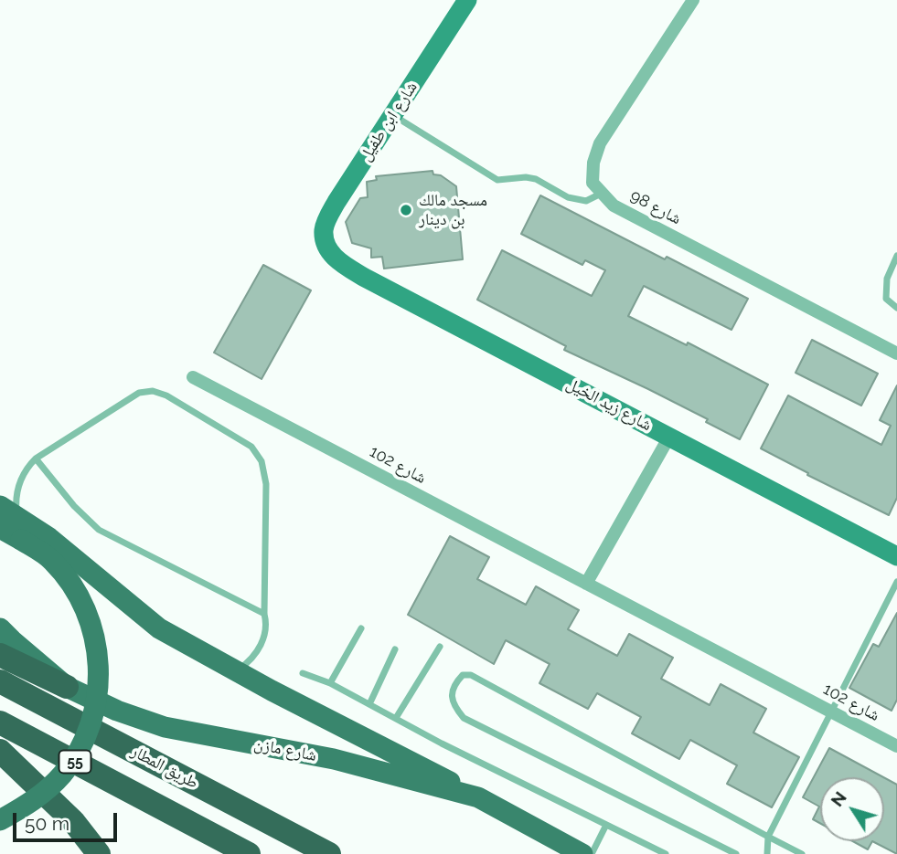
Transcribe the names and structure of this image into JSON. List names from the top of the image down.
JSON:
{
  "streets": {
    "highway": ["55", "طريق المطار"],
    "main road": ["شارع مازن"],
    "street": [
      "شارع ابن طفيل",
      "شارع 98",
      "شارع زيد الخيل",
      "شارع 102"
    ]
  },
  "crossings": [
    ["شارع ابن طفيل", "شارع زيد الخيل"]
  ],
  "places": ["مسجد مالك بن دينار"],
  "scale_bar": "50 m",
  "north": "top left"
}
